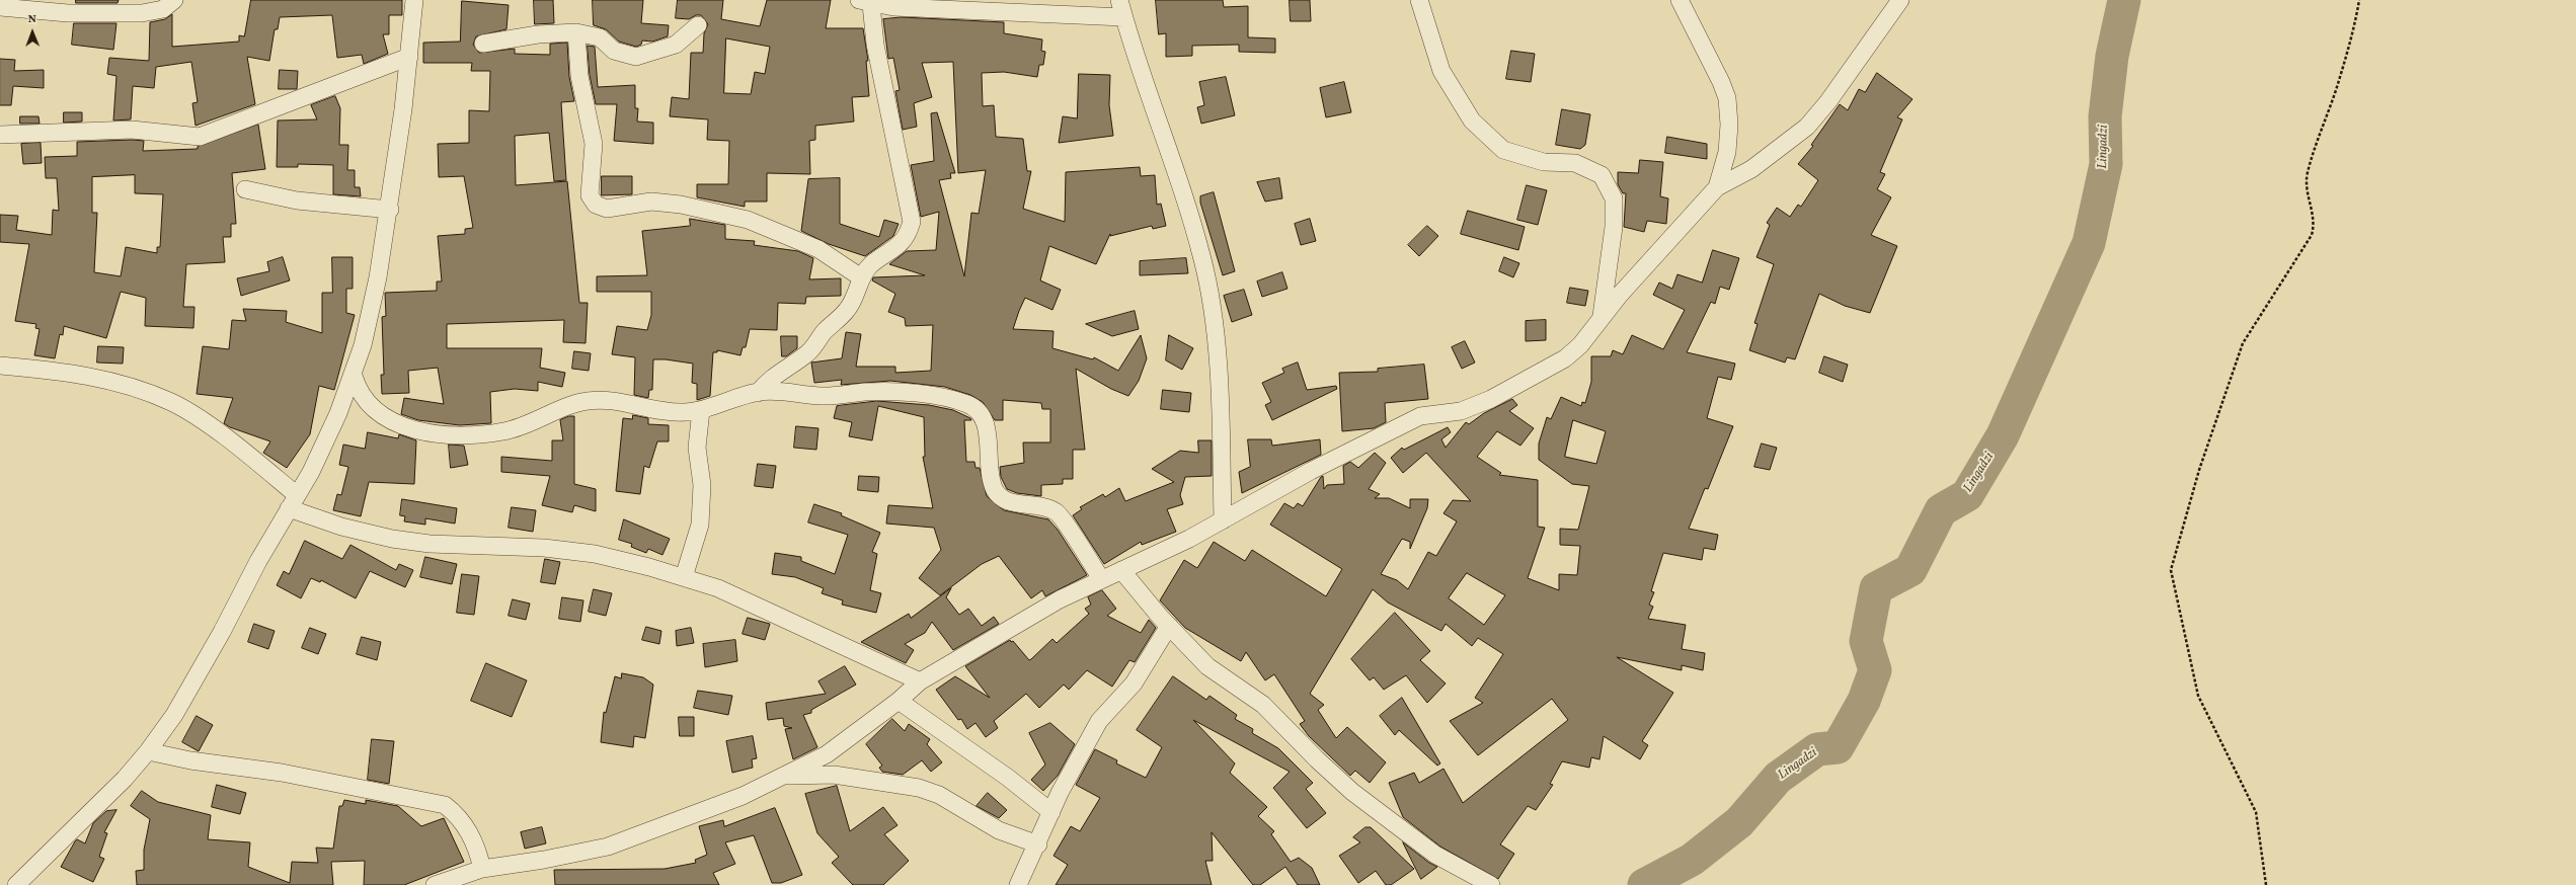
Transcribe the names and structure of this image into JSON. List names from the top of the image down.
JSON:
{
  "water": ["Lingadzi"],
  "north": "top"
}
